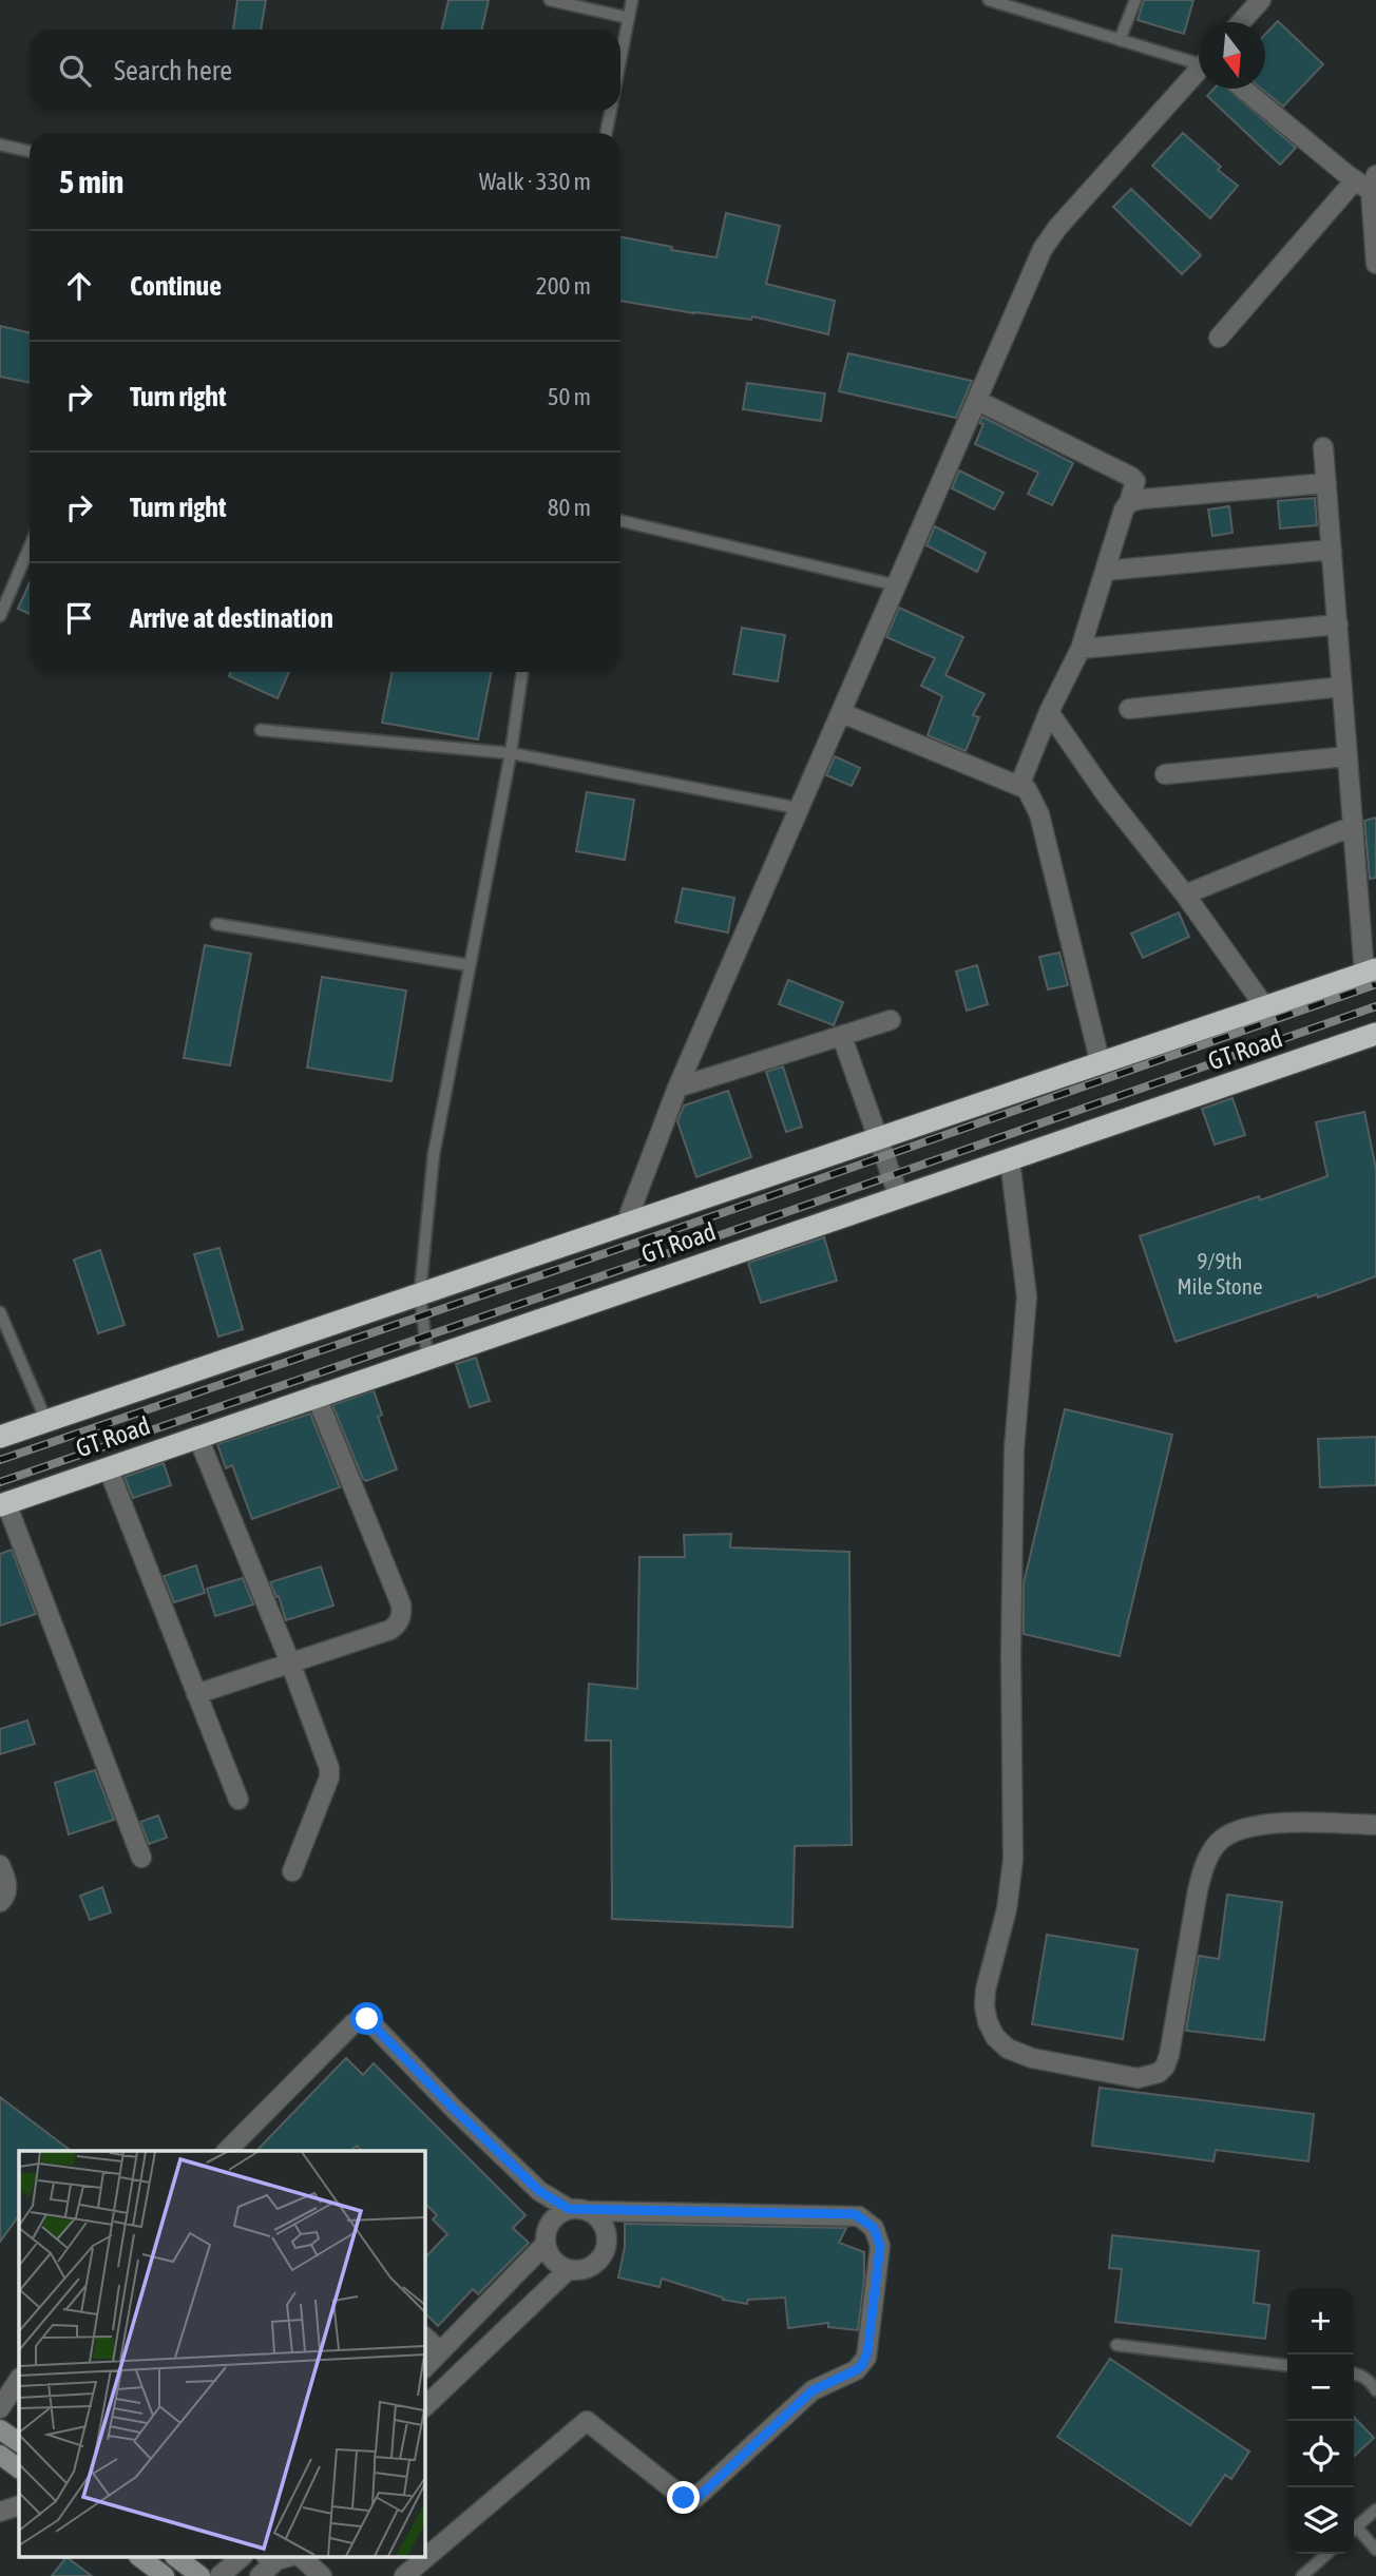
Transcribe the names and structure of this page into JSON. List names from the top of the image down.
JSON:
{
  "streets": {
    "highway": ["GT Road"]
  },
  "house_numbers": ["9/9th Mile Stone"],
  "north": "bottom",
  "page": {
    "search": "Search here",
    "heading": ["5 min", "Walk · 330 m"],
    "list": [
      ["Continue", "200 m"],
      ["Turn right", "50 m"],
      ["Turn right", "80 m"],
      "Arrive at destination"
    ],
    "map_buttons": ["+", "−"]
  }
}
